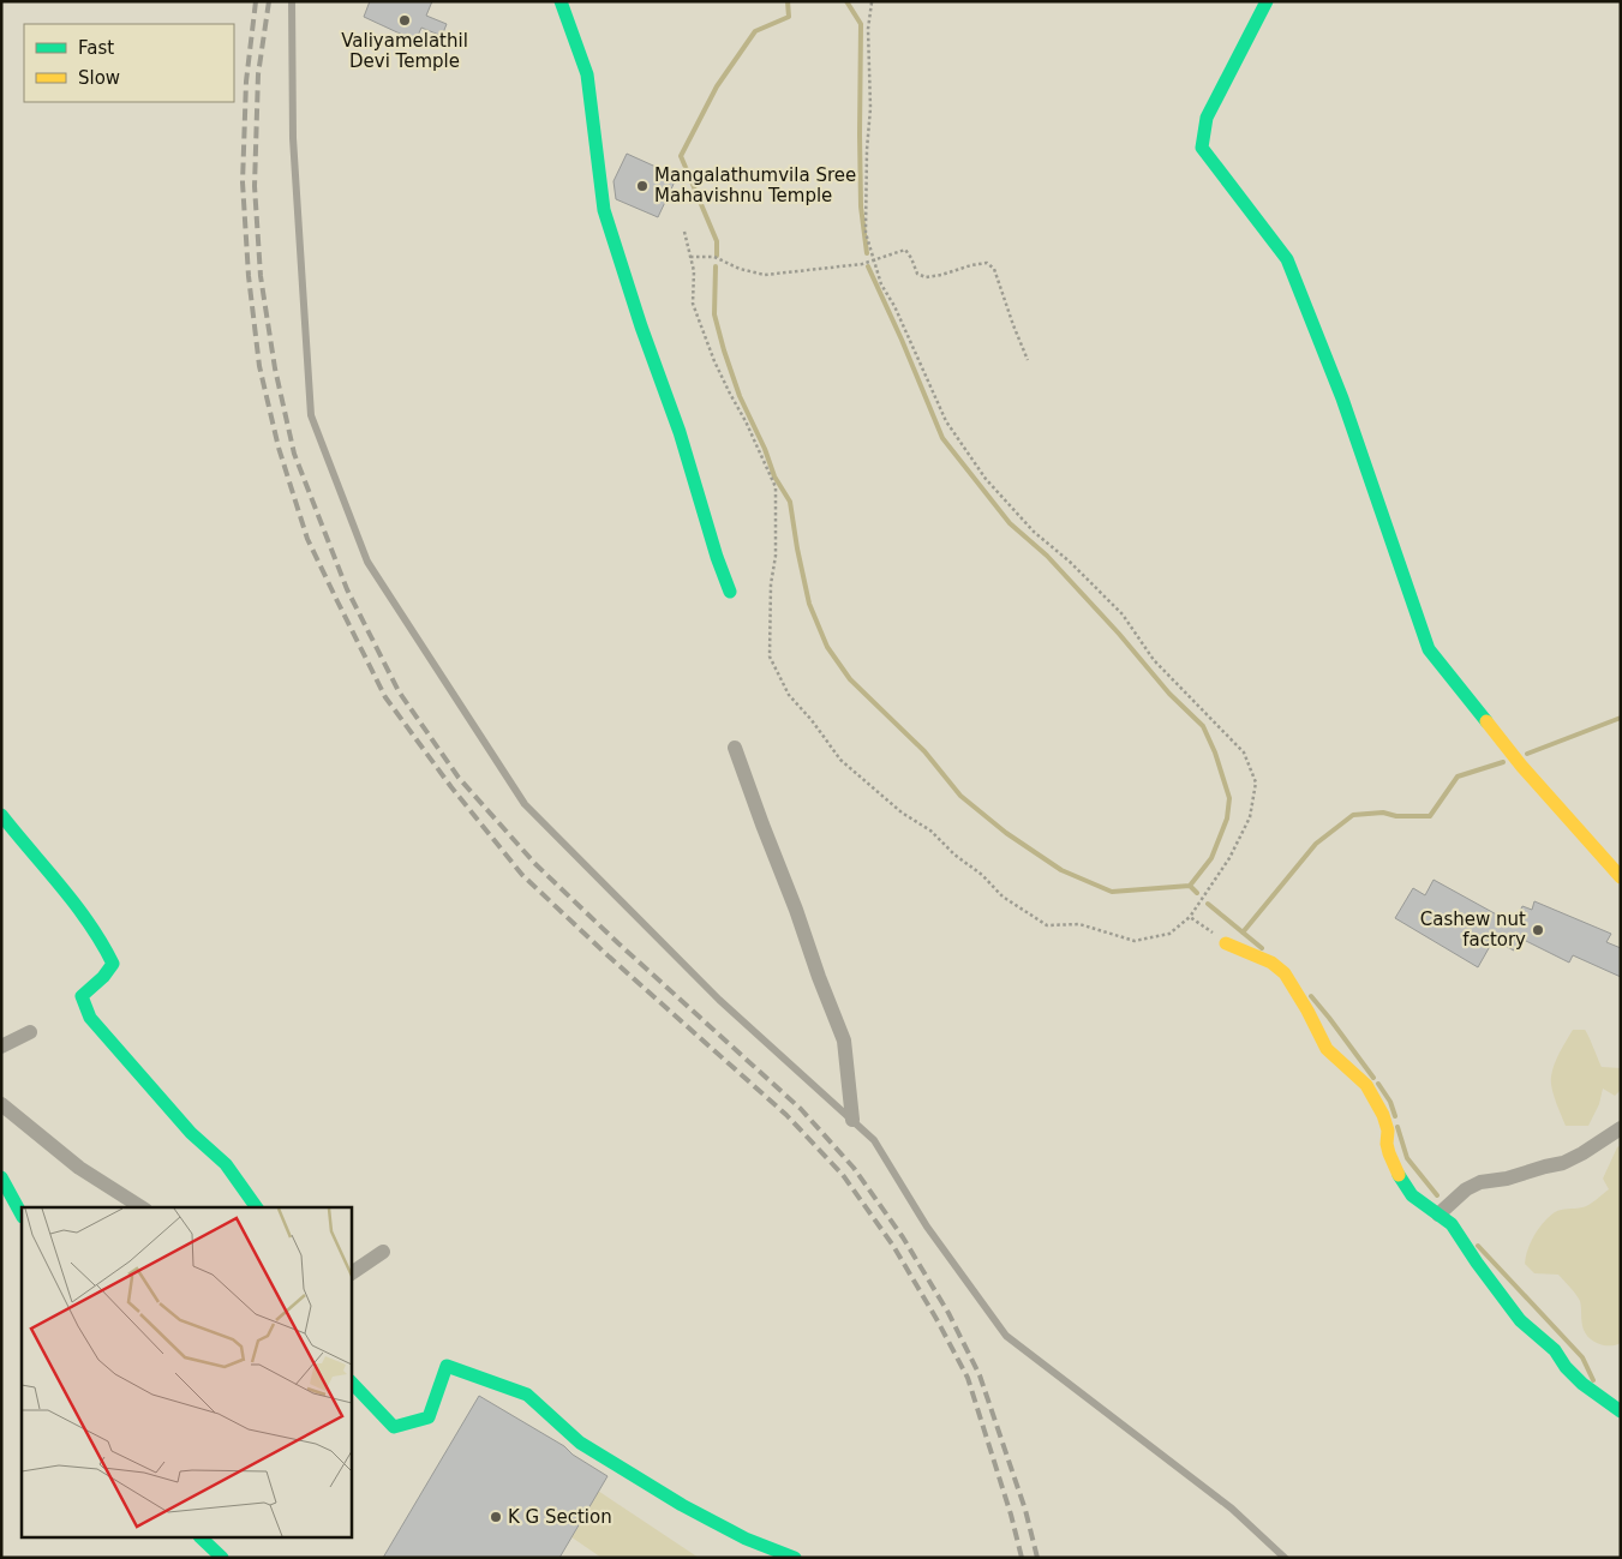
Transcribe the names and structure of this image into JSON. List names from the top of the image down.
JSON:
{
  "places": [
    "Valiyamelathil Devi Temple",
    "Mangalathumvila Sree Mahavishnu Temple",
    "Cashew nut factory",
    "K G Section"
  ],
  "legend": ["Fast", "Slow"]
}
